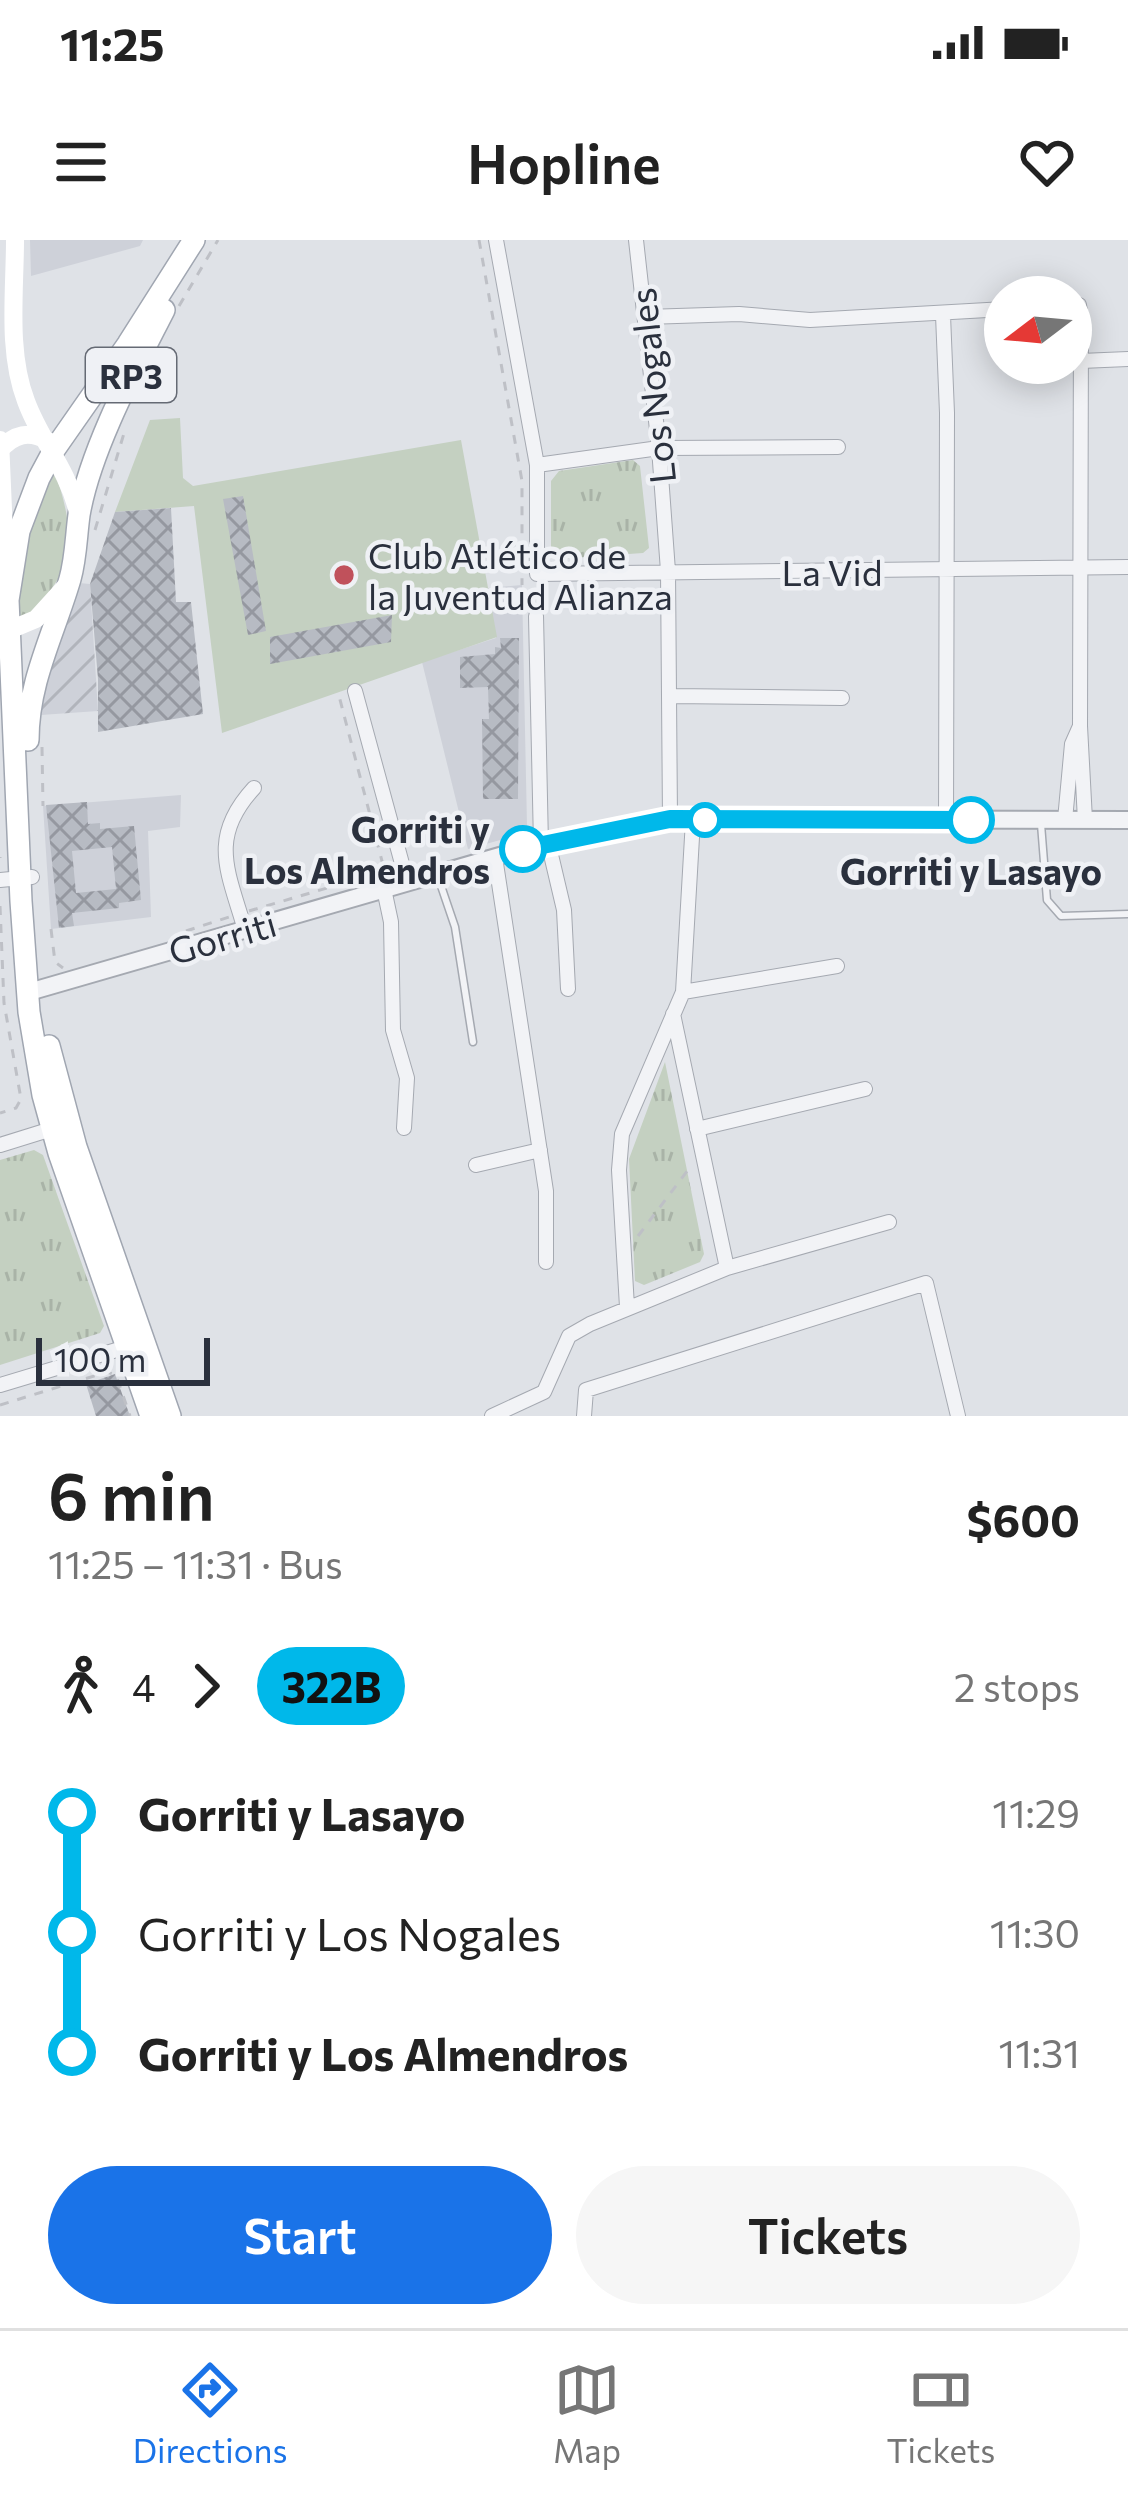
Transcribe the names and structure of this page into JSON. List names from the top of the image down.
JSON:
{
  "streets": {
    "main road": ["RP3"],
    "street": ["Los Nogales", "La Vid", "Gorriti"]
  },
  "crossings": [
    ["RP3", "Gorriti"],
    ["Los Nogales", "La Vid"],
    ["Los Nogales", "Gorriti"]
  ],
  "places": ["Club Atlético de la Juventud Alianza", "Gorriti y Lasayo", "Gorriti y Los Almendros"],
  "lines": ["bus line 322B"],
  "scale_bar": "100 m",
  "north": "left",
  "page": {
    "status": "11:25",
    "header": "Hopline",
    "scale": "100 m",
    "heading": ["6 min", "11:25 – 11:31 · Bus", "$600"],
    "legs": ["4", "322B", "2 stops"],
    "list": [
      {
        "name": "Gorriti y Lasayo",
        "value": "11:29"
      },
      {
        "name": "Gorriti y Los Nogales",
        "value": "11:30"
      },
      {
        "name": "Gorriti y Los Almendros",
        "value": "11:31"
      }
    ],
    "buttons": ["Start", "Tickets"],
    "tabs": ["Directions", "Map", "Tickets"]
  }
}
